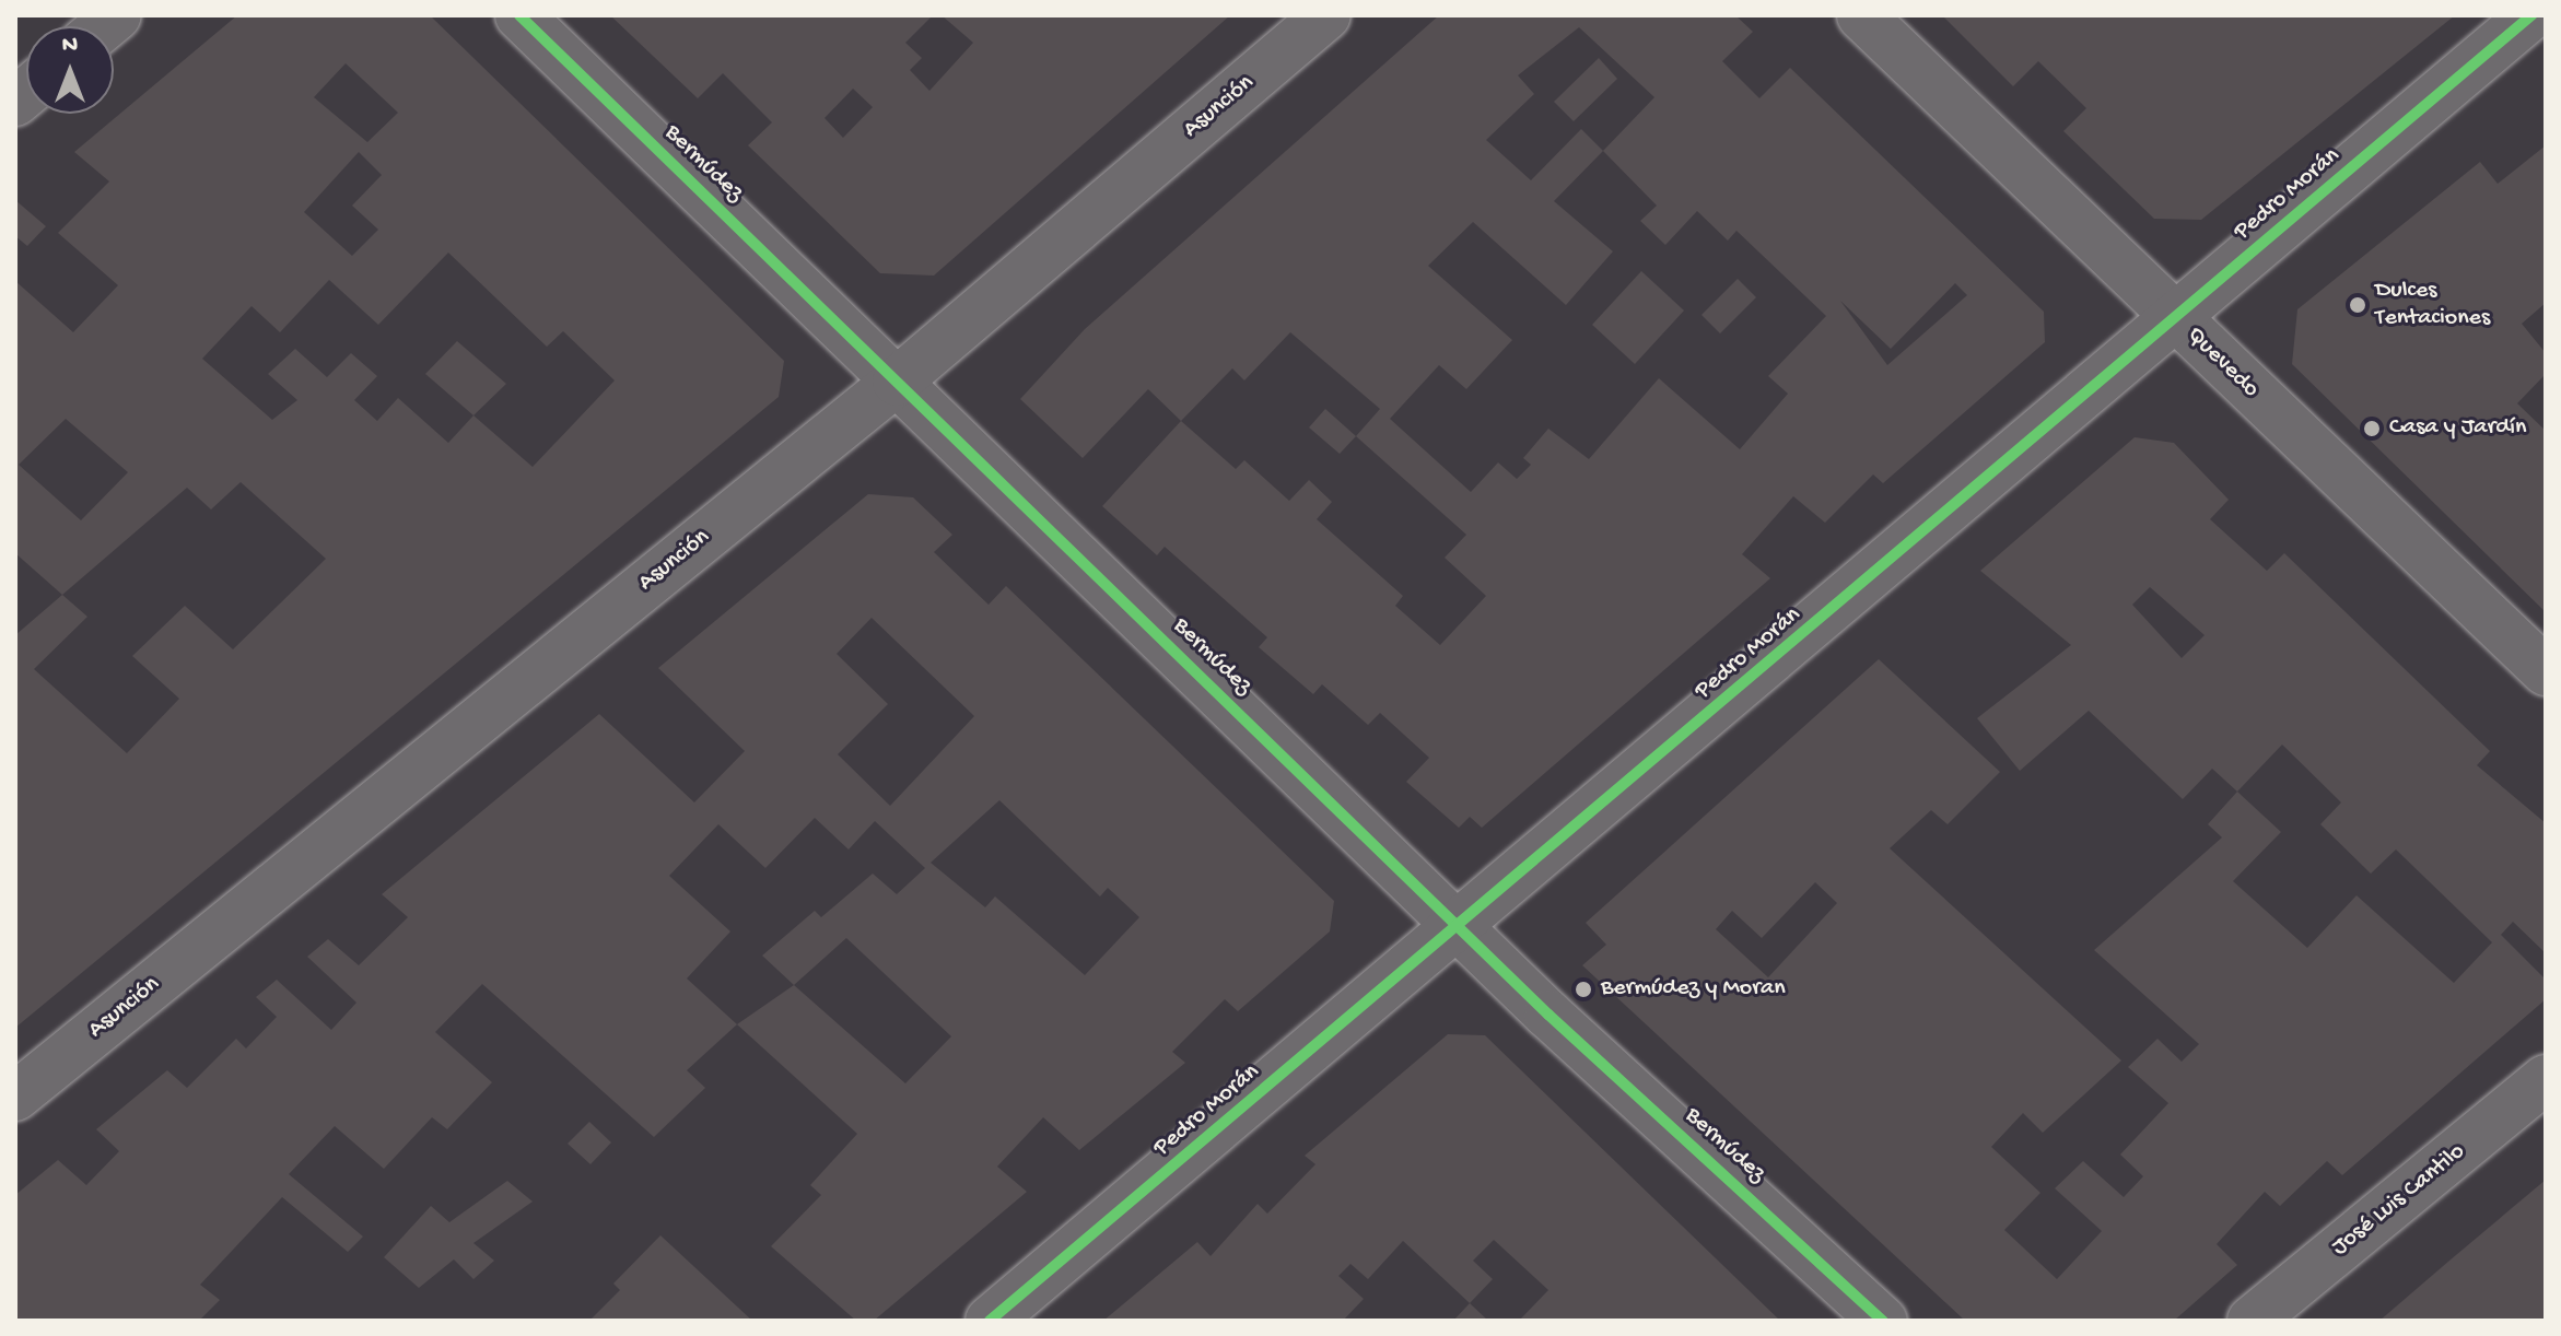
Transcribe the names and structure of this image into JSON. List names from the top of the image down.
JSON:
{
  "streets": {
    "street": [
      "Asunción",
      "Bermúdez",
      "Pedro Morán",
      "Quevedo",
      "José Luis Cantilo"
    ]
  },
  "crossings": [
    ["Asunción", "Bermúdez"],
    ["Bermúdez", "Pedro Morán"],
    ["Pedro Morán", "Quevedo"]
  ],
  "places": ["Dulces Tentaciones", "Casa y Jardín", "Bermúdez y Moran"],
  "north": "top"
}
